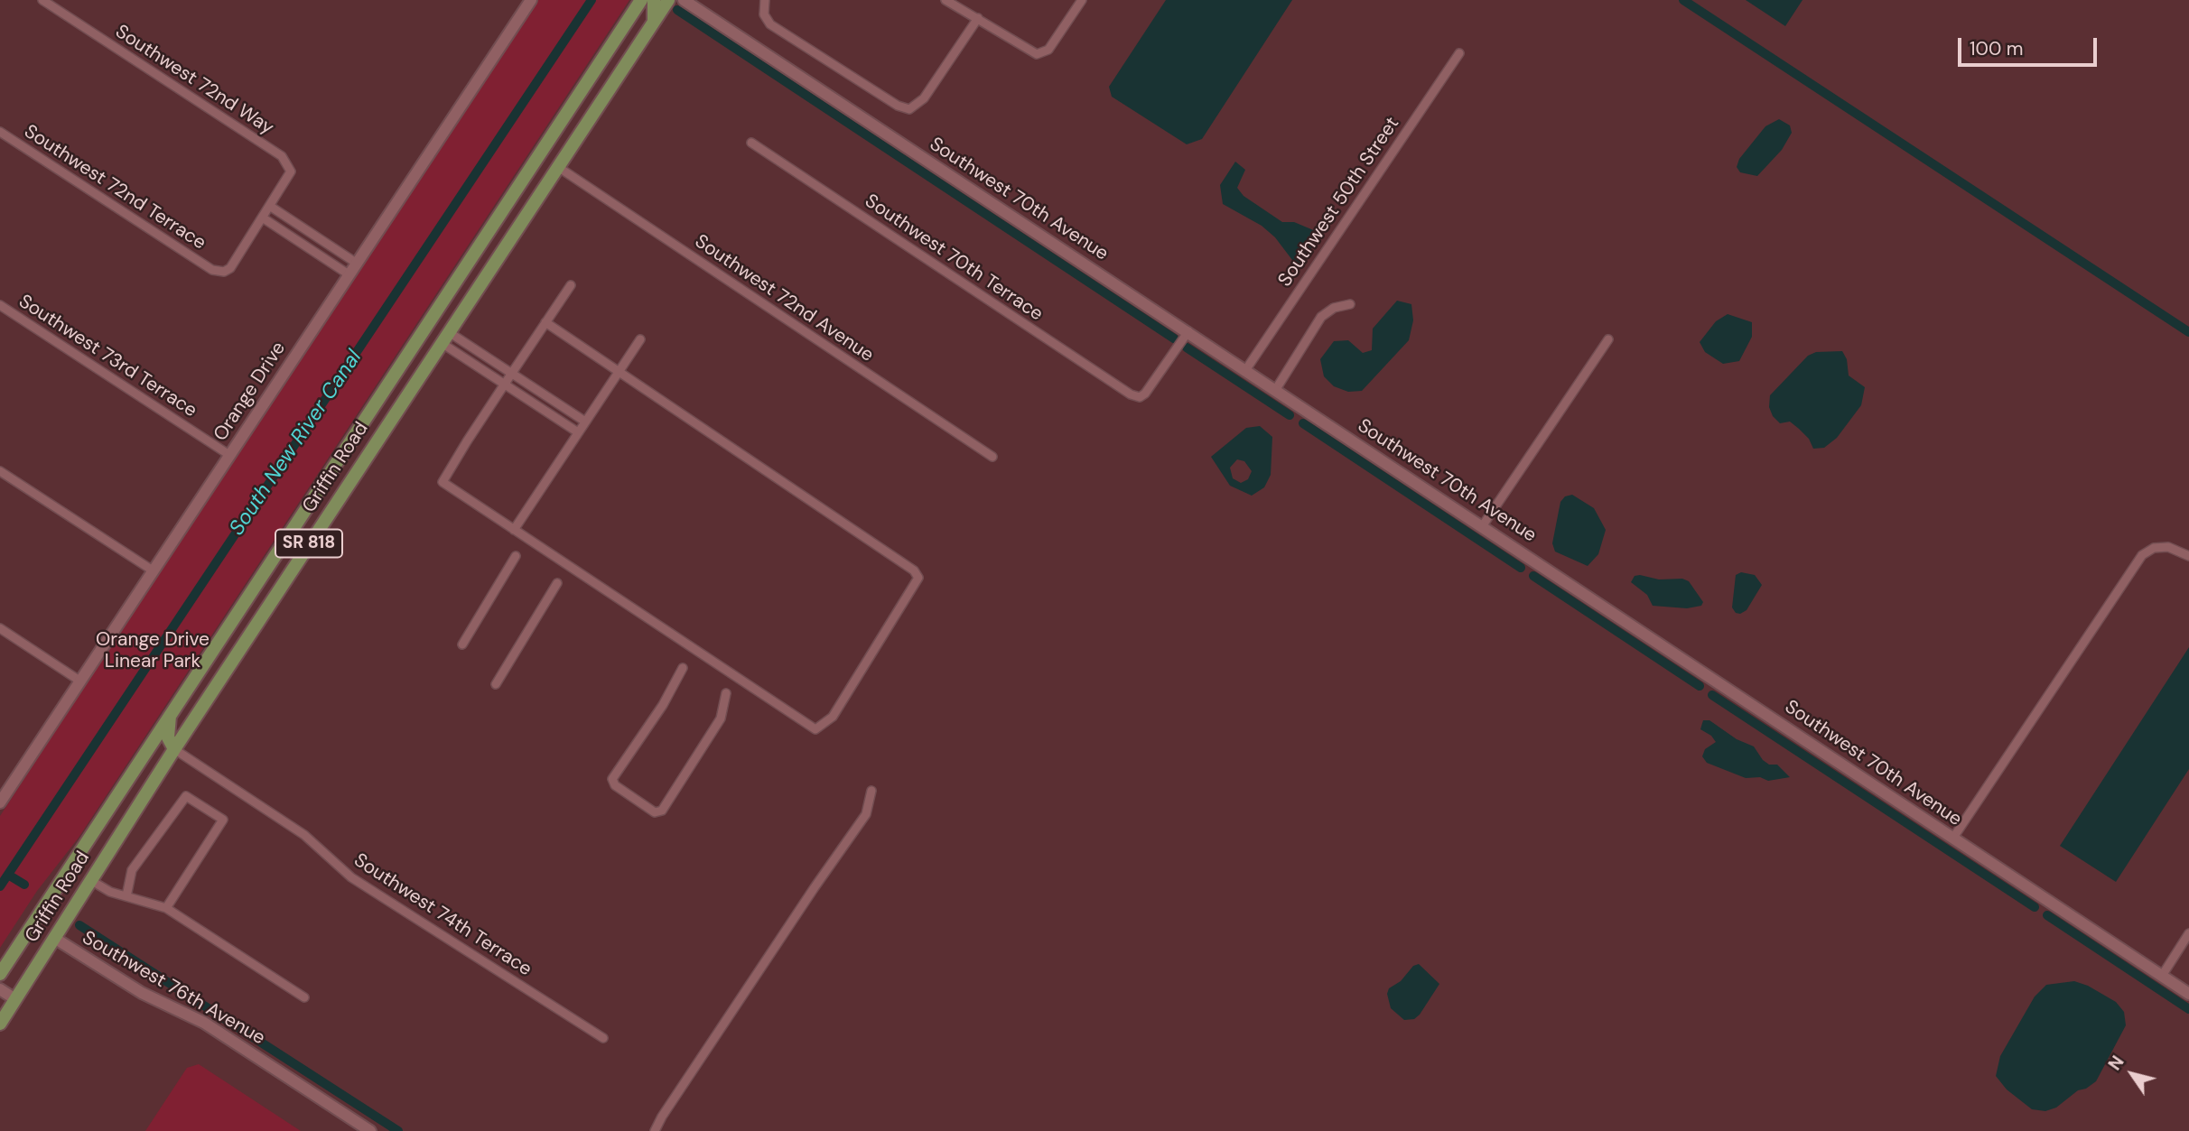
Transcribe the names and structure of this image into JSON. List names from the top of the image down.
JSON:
{
  "streets": {
    "main road": ["Griffin Road", "SR 818"],
    "street": [
      "Southwest 72nd Way",
      "Southwest 72nd Terrace",
      "Southwest 70th Avenue",
      "Southwest 50th Street",
      "Southwest 70th Terrace",
      "Southwest 72nd Avenue",
      "Southwest 73rd Terrace",
      "Orange Drive",
      "Southwest 74th Terrace",
      "Southwest 76th Avenue"
    ]
  },
  "crossings": [
    ["Southwest 70th Avenue", "Southwest 50th Street"],
    ["Southwest 70th Avenue", "Southwest 70th Terrace"],
    ["Southwest 72nd Avenue", "Griffin Road"],
    ["Southwest 73rd Terrace", "Orange Drive"],
    ["Griffin Road", "Southwest 74th Terrace"],
    ["Griffin Road", "Southwest 76th Avenue"]
  ],
  "water": ["South New River Canal"],
  "parks": ["Orange Drive Linear Park"],
  "scale_bar": "100 m",
  "north": "top left"
}
